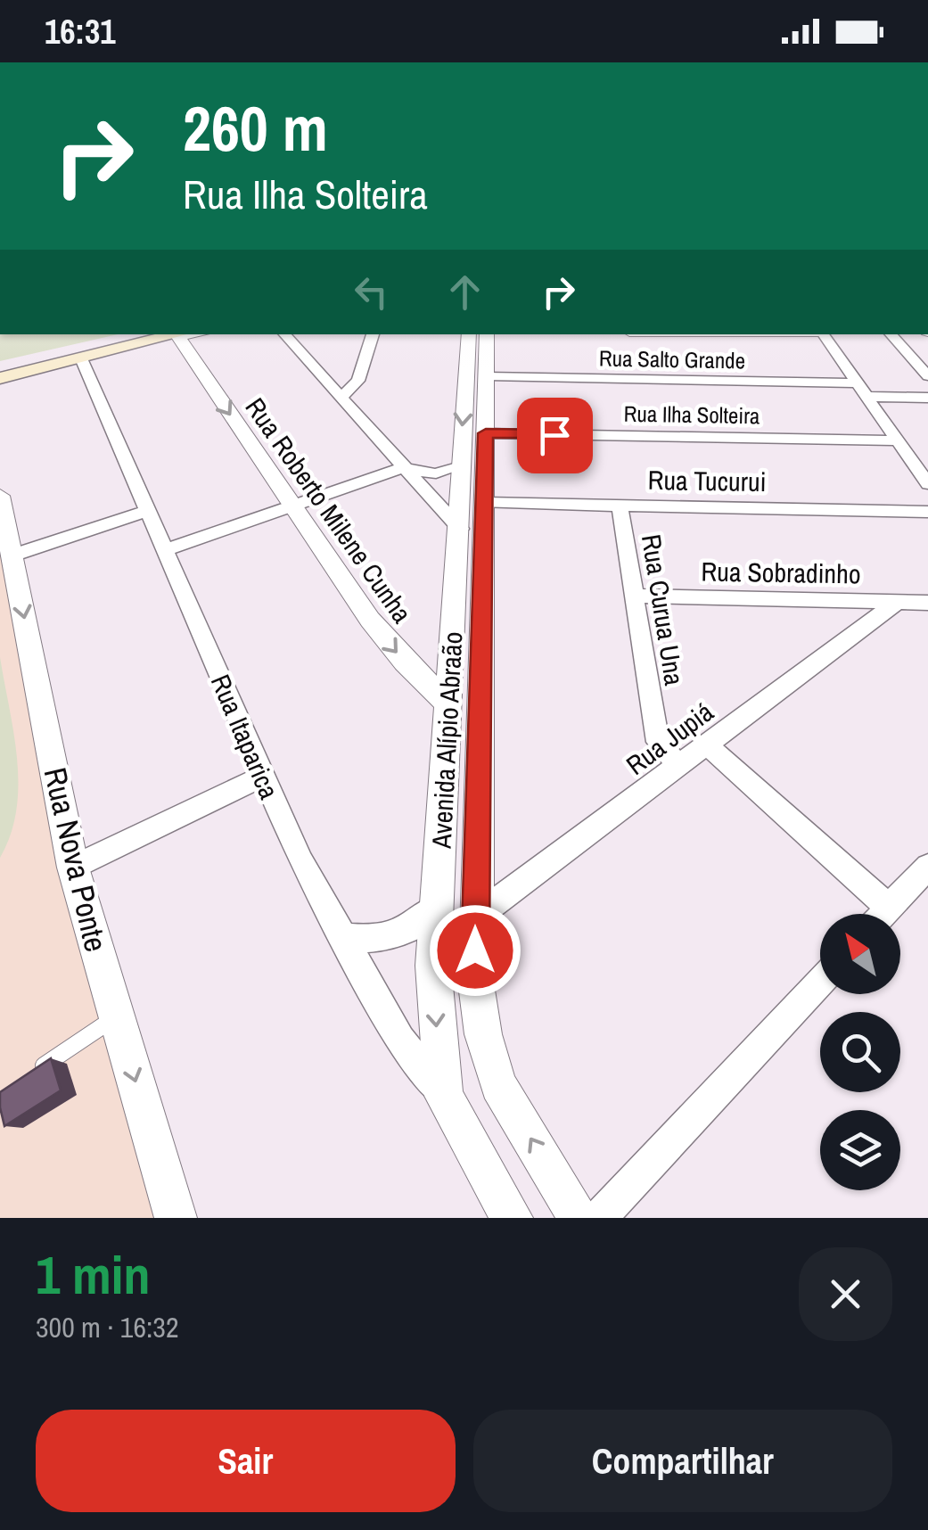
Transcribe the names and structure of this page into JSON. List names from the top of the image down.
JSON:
{
  "streets": {
    "street": [
      "Rua Salto Grande",
      "Rua Ilha Solteira",
      "Rua Tucurui",
      "Rua Roberto Milene Cunha",
      "Rua Sobradinho",
      "Rua Curua Una",
      "Rua Itaparica",
      "Rua Jupiá",
      "Avenida Alípio Abraão",
      "Rua Nova Ponte"
    ]
  },
  "crossings": [
    ["Rua Salto Grande", "Avenida Alípio Abraão"],
    ["Rua Ilha Solteira", "Avenida Alípio Abraão"],
    ["Rua Tucurui", "Rua Curua Una"],
    ["Rua Tucurui", "Avenida Alípio Abraão"],
    ["Rua Roberto Milene Cunha", "Avenida Alípio Abraão"],
    ["Rua Sobradinho", "Rua Curua Una"],
    ["Rua Sobradinho", "Rua Jupiá"],
    ["Rua Curua Una", "Rua Jupiá"],
    ["Rua Itaparica", "Avenida Alípio Abraão"],
    ["Rua Jupiá", "Avenida Alípio Abraão"]
  ],
  "one_way": ["Rua Nova Ponte"],
  "north": "top left",
  "page": {
    "status": "16:31",
    "turn": ["260 m", "Rua Ilha Solteira"],
    "heading": ["1 min", "300 m · 16:32"],
    "buttons": ["Sair", "Compartilhar"]
  }
}
